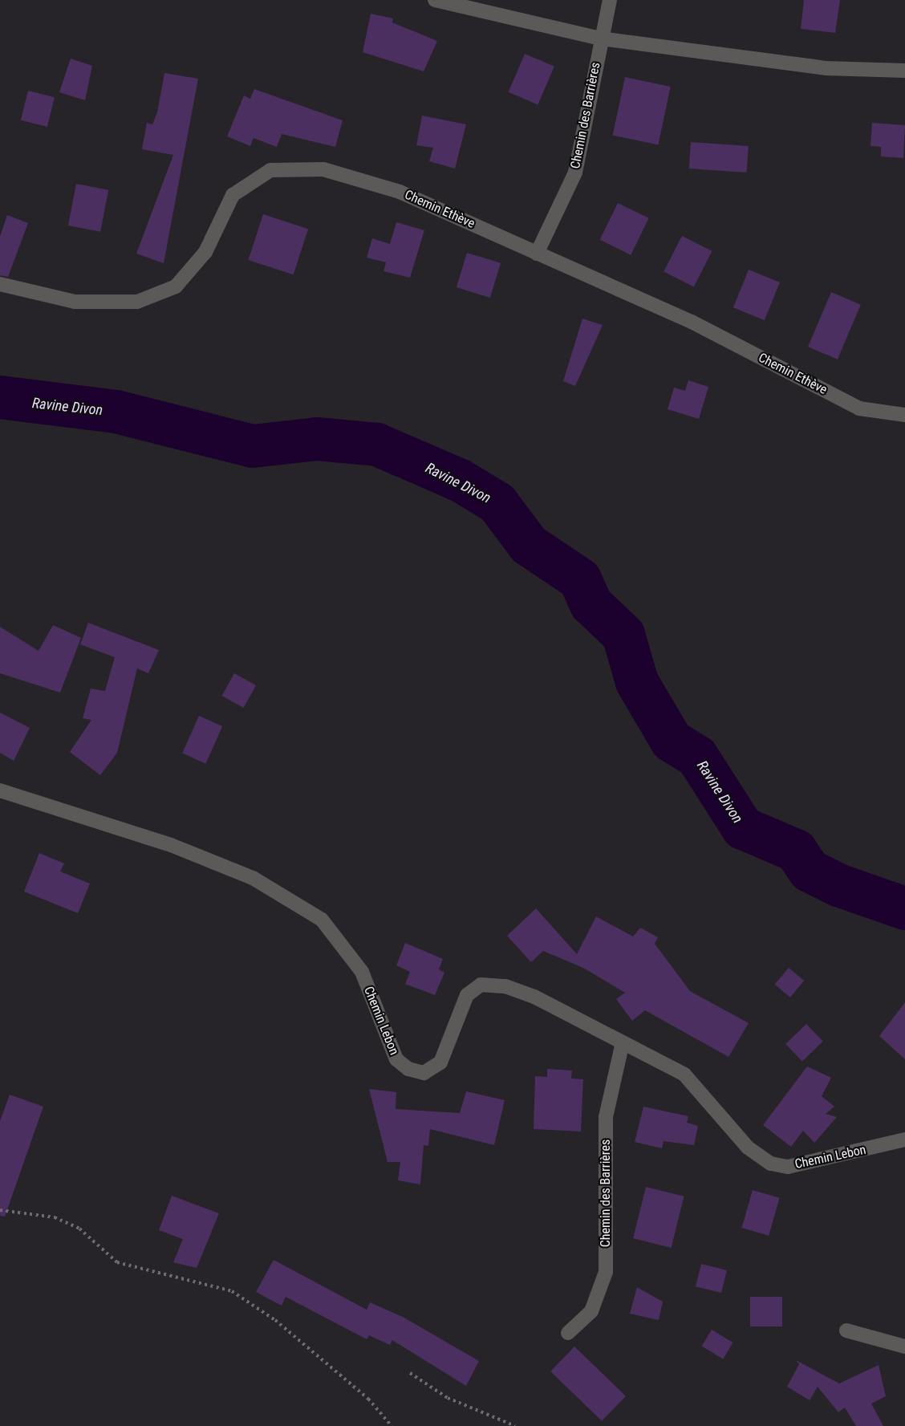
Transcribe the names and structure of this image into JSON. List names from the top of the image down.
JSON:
{
  "streets": {
    "street": ["Chemin des Barrières", "Chemin Ethève", "Chemin Lebon"]
  },
  "crossings": [
    ["Chemin des Barrières", "Chemin Ethève"],
    ["Chemin des Barrières", "Chemin Lebon"]
  ],
  "water": ["Ravine Divon"]
}
